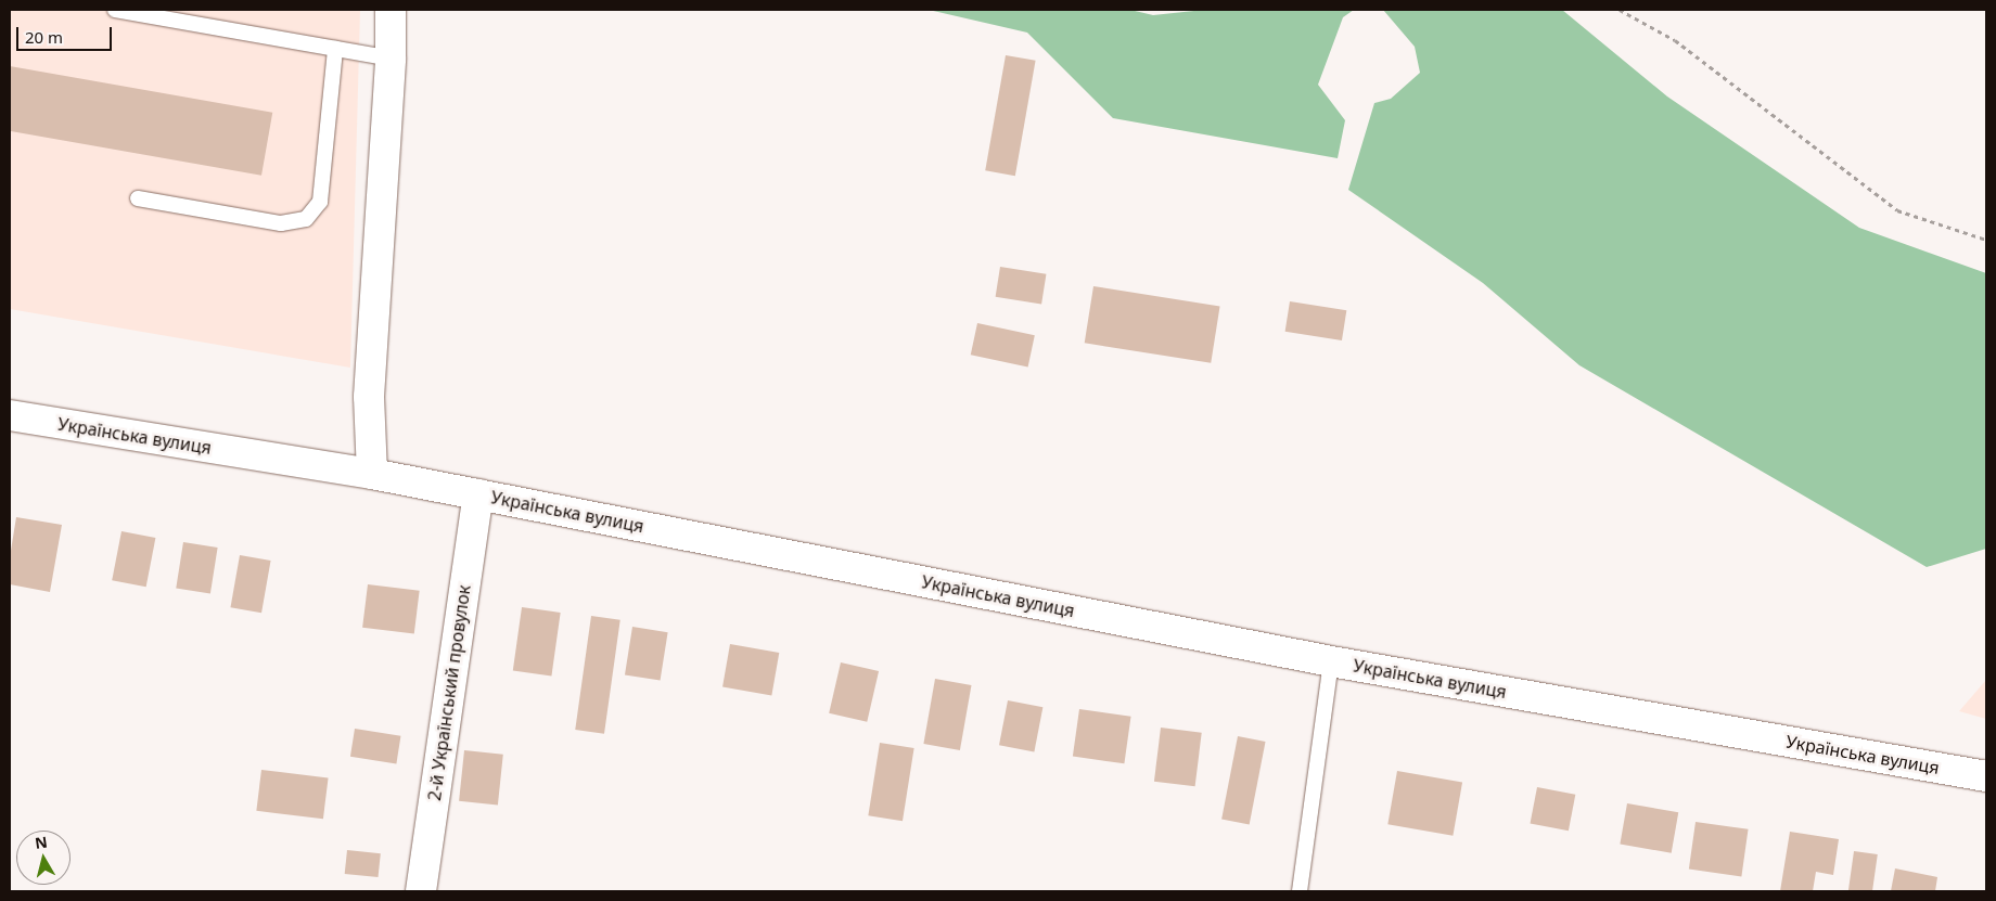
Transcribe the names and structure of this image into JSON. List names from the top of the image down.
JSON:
{
  "streets": {
    "street": ["Українська вулиця", "2-й Український провулок"]
  },
  "crossings": [
    ["Українська вулиця", "2-й Український провулок"]
  ],
  "scale_bar": "20 m",
  "north": "top"
}
